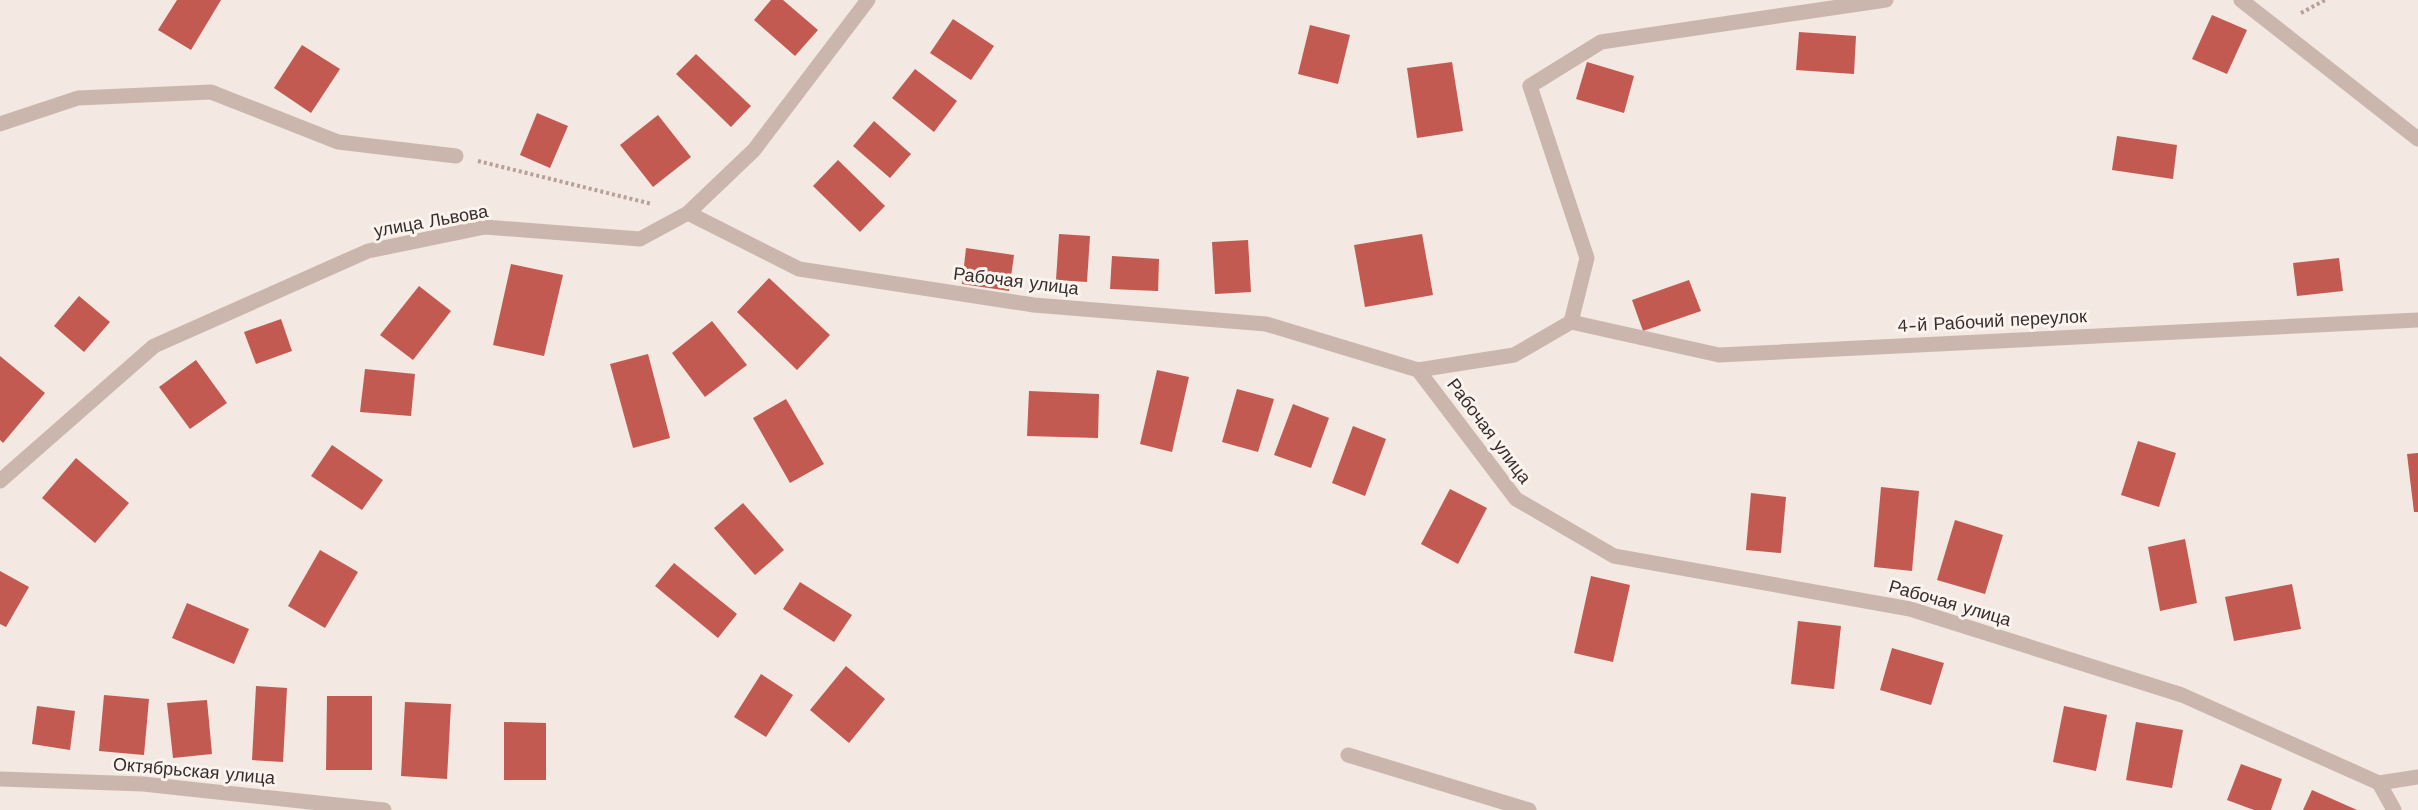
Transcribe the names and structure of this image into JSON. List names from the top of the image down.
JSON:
{
  "streets": {
    "street": [
      "улица Львова",
      "Рабочая улица",
      "4-й Рабочий переулок",
      "Октябрьская улица"
    ]
  },
  "crossings": [
    ["улица Львова", "Рабочая улица"]
  ]
}
